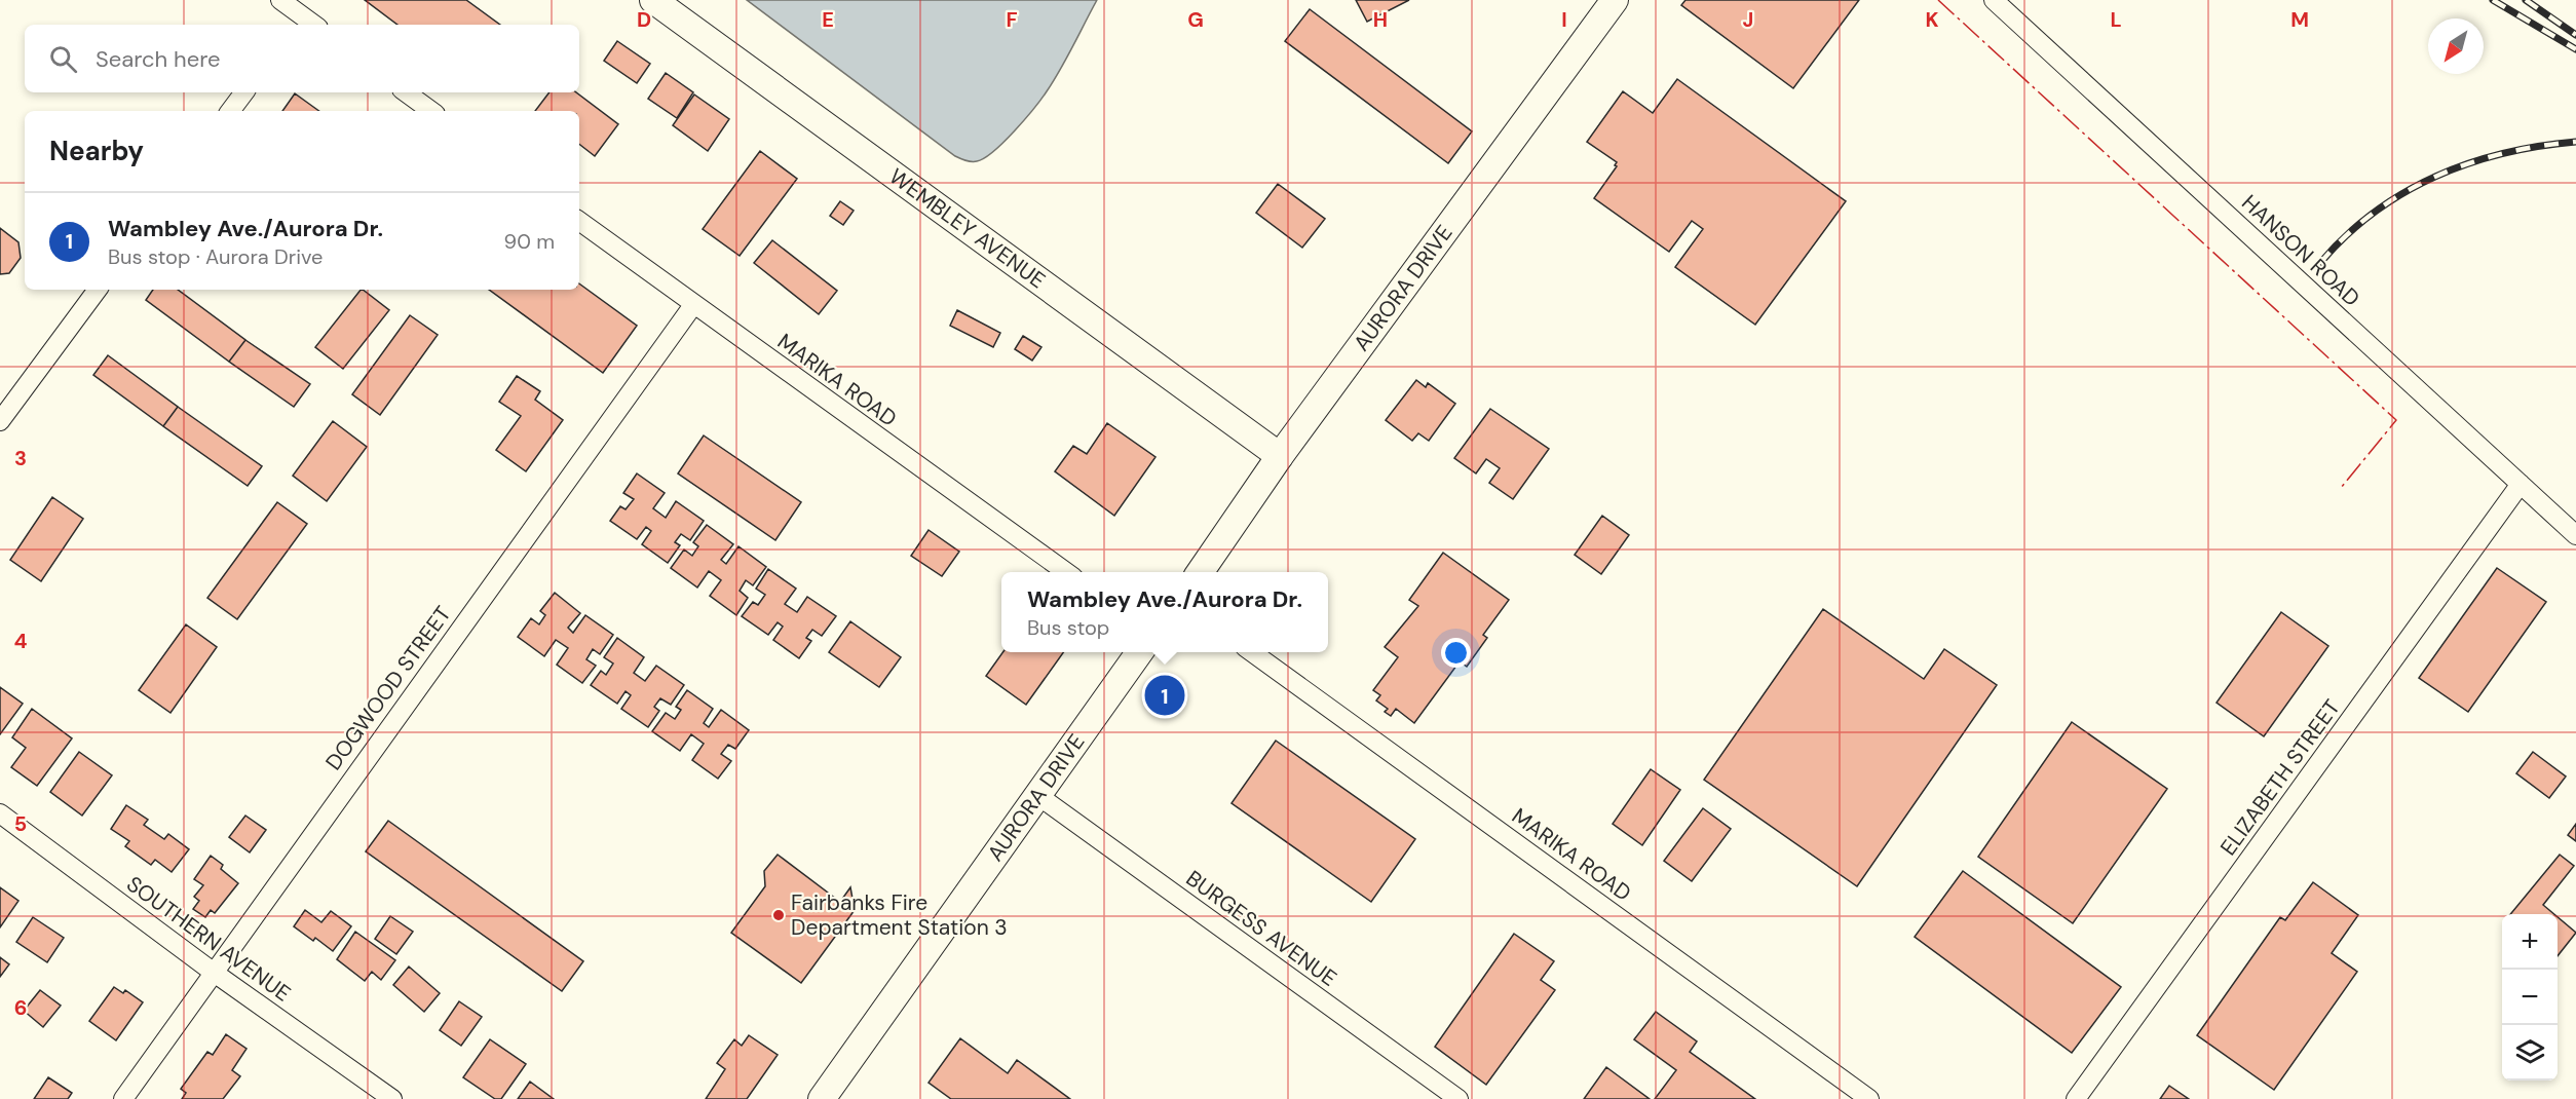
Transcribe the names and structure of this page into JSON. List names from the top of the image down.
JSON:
{
  "streets": {
    "street": [
      "WEMBLEY AVENUE",
      "HANSON ROAD",
      "AURORA DRIVE",
      "MARIKA ROAD",
      "DOGWOOD STREET",
      "ELIZABETH STREET",
      "BURGESS AVENUE",
      "SOUTHERN AVENUE"
    ]
  },
  "crossings": [
    ["WEMBLEY AVENUE", "AURORA DRIVE"],
    ["HANSON ROAD", "ELIZABETH STREET"],
    ["AURORA DRIVE", "BURGESS AVENUE"],
    ["MARIKA ROAD", "DOGWOOD STREET"],
    ["DOGWOOD STREET", "SOUTHERN AVENUE"]
  ],
  "places": ["Fairbanks Fire Department Station 3"],
  "north": "bottom left",
  "page": {
    "search": "Search here",
    "heading": "Nearby",
    "list": [
      {
        "mark": "1",
        "name": "Wambley Ave./Aurora Dr.",
        "note": "Bus stop · Aurora Drive",
        "value": "90 m"
      }
    ],
    "popup": ["Wambley Ave./Aurora Dr.", "Bus stop"],
    "pins": "1",
    "map_buttons": ["+", "−"]
  },
  "grid": {
    "columns": [
      "D",
      "E",
      "F",
      "G",
      "H",
      "I",
      "J",
      "K",
      "L",
      "M"
    ],
    "rows": [
      "3",
      "4",
      "5",
      "6"
    ]
  }
}
